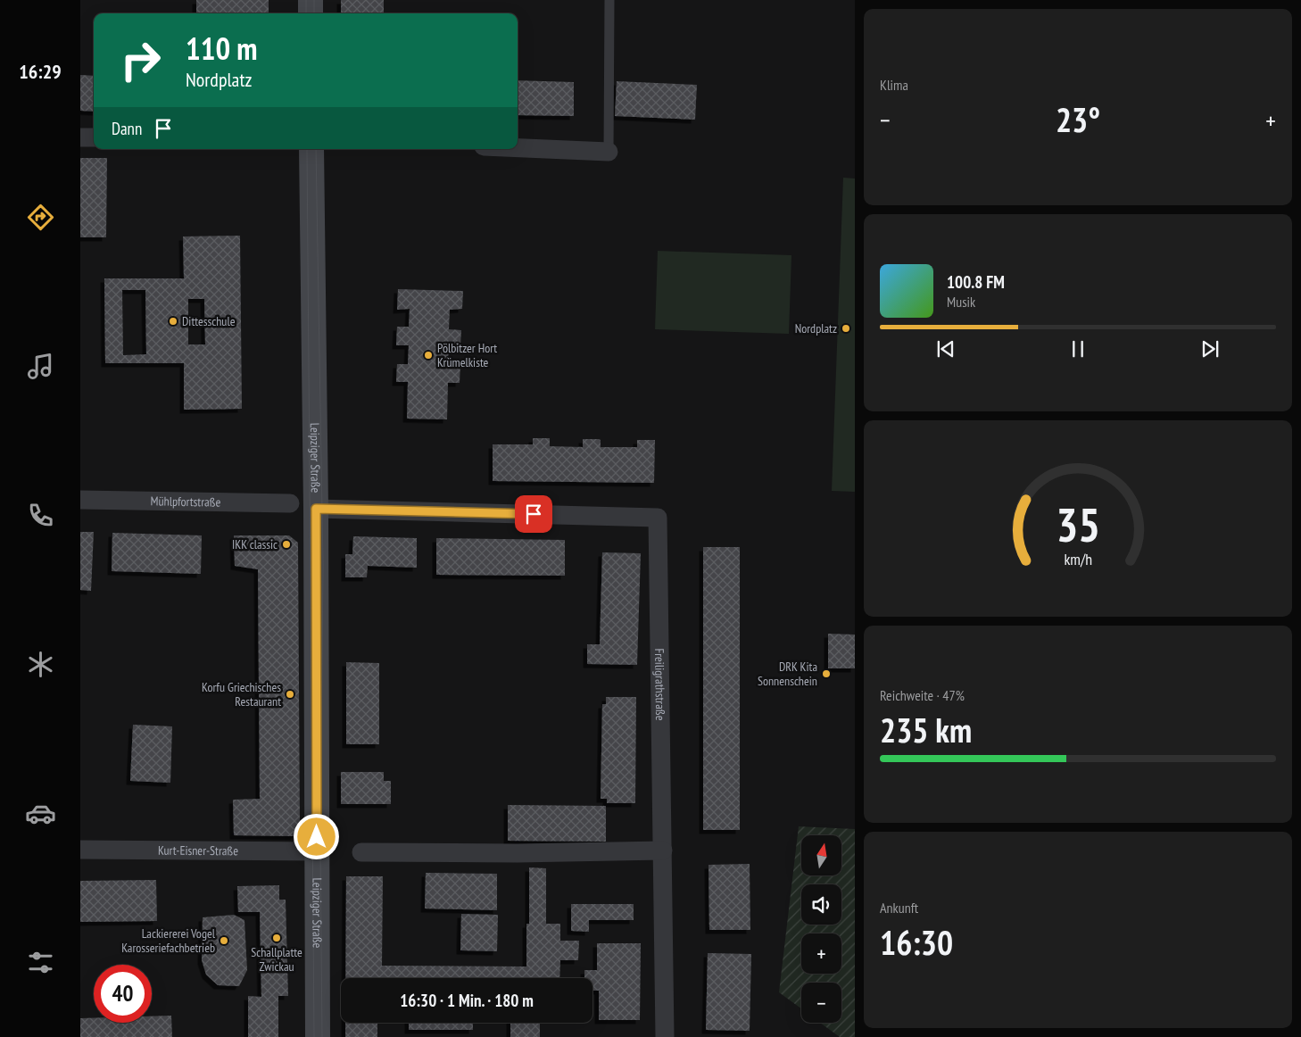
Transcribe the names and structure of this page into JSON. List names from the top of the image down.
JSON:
{
  "streets": {
    "street": [
      "Leipziger Straße",
      "Mühlpfortstraße",
      "Freiligrathstraße",
      "Kurt-Eisner-Straße"
    ]
  },
  "crossings": [
    ["Leipziger Straße", "Freiligrathstraße"],
    ["Leipziger Straße", "Kurt-Eisner-Straße"]
  ],
  "places": [
    "Dittesschule",
    "Nordplatz",
    "Pölbitzer Hort Krümelkiste",
    "IKK classic",
    "DRK Kita Sonnenschein",
    "Korfu Griechisches Restaurant",
    "Schallplatte Zwickau",
    "Lackiererei Vogel Karosseriefachbetrieb"
  ],
  "north": "top",
  "page": {
    "tabs": "16:29",
    "tile": [
      "Klima",
      ["Reichweite · 47%", "235 km"],
      ["Ankunft", "16:30"]
    ],
    "turn": ["110 m", "Nordplatz"],
    "heat": ["−", "23°", "+"],
    "then": "Dann",
    "song": ["100.8 FM", "Musik"],
    "map_buttons": ["+", "−"],
    "limit": "40",
    "trip": "16:30 · 1 Min. · 180 m",
    "gauge": ["35", "km/h"]
  }
}
